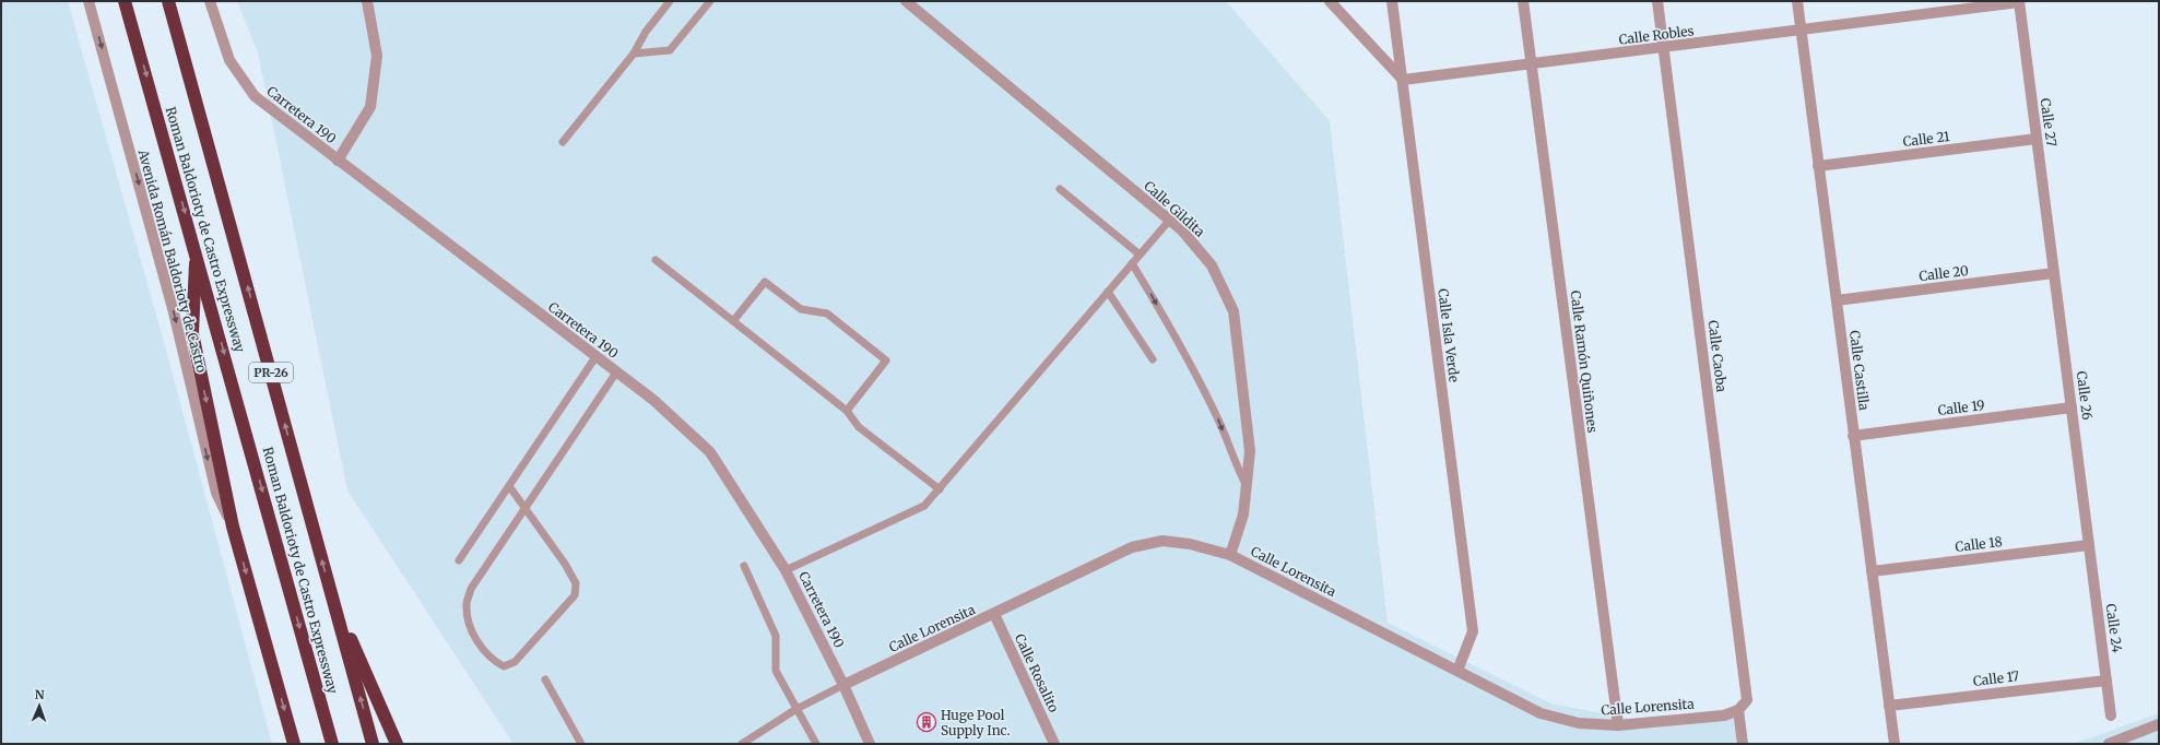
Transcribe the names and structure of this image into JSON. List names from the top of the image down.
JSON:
{
  "streets": {
    "highway": ["Roman Baldorioty de Castro Expressway", "PR-26"],
    "street": [
      "Calle Robles",
      "Carretera 190",
      "Calle 27",
      "Calle 21",
      "Calle Gildita",
      "Avenida Román Baldorioty de Castro",
      "Calle 20",
      "Calle Isla Verde",
      "Calle Caoba",
      "Calle Ramón Quiñones",
      "Calle Castilla",
      "Calle 26",
      "Calle 19",
      "Calle 18",
      "Calle Lorensita",
      "Calle 24",
      "Calle Rosalito",
      "Calle 17"
    ]
  },
  "crossings": [
    ["Calle Robles", "Calle 27"],
    ["Calle Robles", "Calle Isla Verde"],
    ["Calle Robles", "Calle Caoba"],
    ["Calle Robles", "Calle Ramón Quiñones"],
    ["Calle Robles", "Calle Castilla"],
    ["Carretera 190", "Calle Lorensita"],
    ["Calle 27", "Calle 21"],
    ["Calle 27", "Calle 26"],
    ["Calle 21", "Calle Castilla"],
    ["Calle Gildita", "Calle Lorensita"],
    ["Calle 20", "Calle Castilla"],
    ["Calle 20", "Calle 26"],
    ["Calle Isla Verde", "Calle Lorensita"],
    ["Calle Caoba", "Calle Lorensita"],
    ["Calle Ramón Quiñones", "Calle Lorensita"],
    ["Calle Castilla", "Calle 19"],
    ["Calle Castilla", "Calle 18"],
    ["Calle Castilla", "Calle 17"],
    ["Calle 26", "Calle 19"],
    ["Calle 26", "Calle 18"],
    ["Calle 26", "Calle 24"],
    ["Calle 18", "Calle 24"],
    ["Calle Lorensita", "Calle Rosalito"],
    ["Calle 24", "Calle 17"]
  ],
  "one_way": ["Avenida Román Baldorioty de Castro"],
  "places": {
    "building": ["Huge Pool Supply Inc."]
  },
  "north": "top"
}
